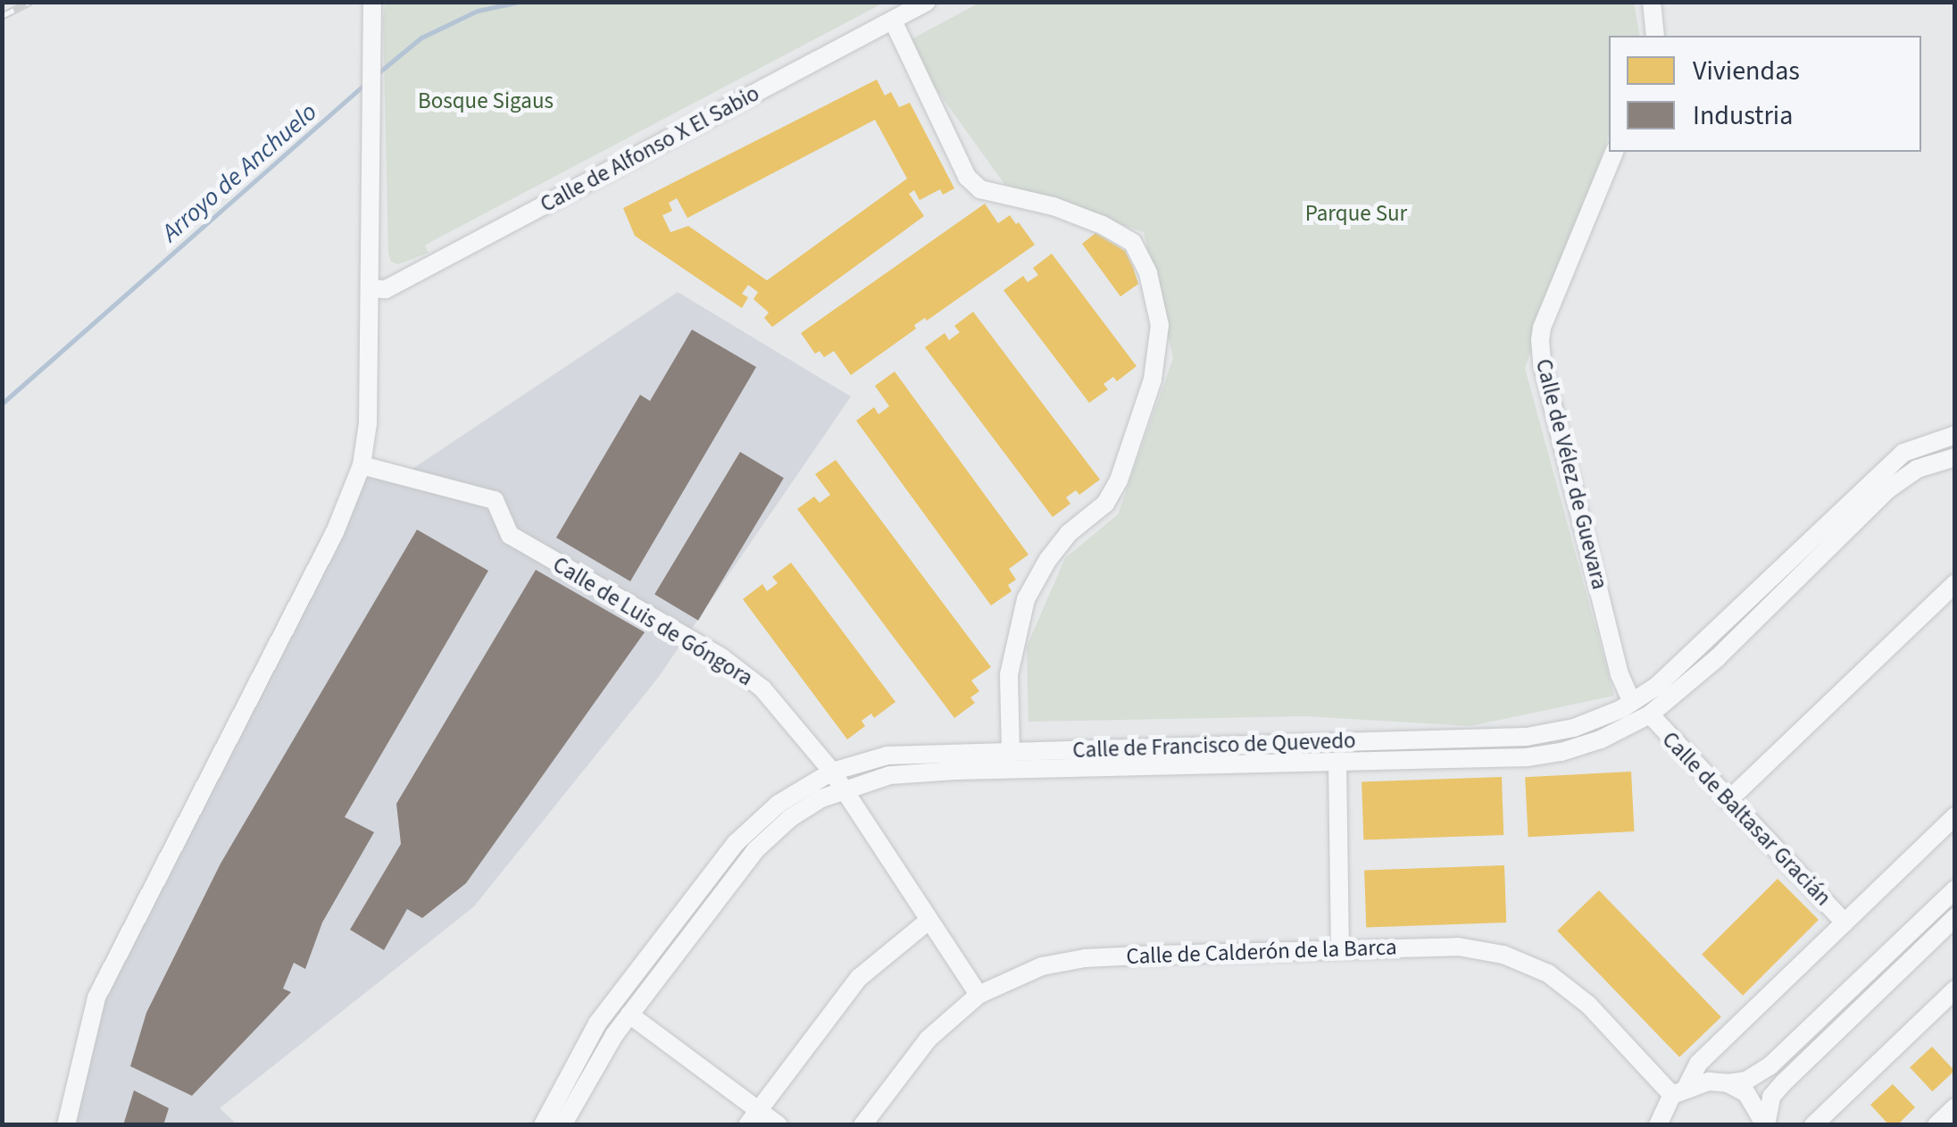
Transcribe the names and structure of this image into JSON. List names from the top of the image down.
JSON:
{
  "streets": {
    "street": [
      "Calle de Alfonso X El Sabio",
      "Calle de Vélez de Guevara",
      "Calle de Luis de Góngora",
      "Calle de Francisco de Quevedo",
      "Calle de Baltasar Gracián",
      "Calle de Calderón de la Barca"
    ]
  },
  "crossings": [
    ["Calle de Vélez de Guevara", "Calle de Francisco de Quevedo"],
    ["Calle de Luis de Góngora", "Calle de Francisco de Quevedo"],
    ["Calle de Luis de Góngora", "Calle de Calderón de la Barca"],
    ["Calle de Francisco de Quevedo", "Calle de Baltasar Gracián"]
  ],
  "water": ["Arroyo de Anchuelo"],
  "parks": ["Bosque Sigaus", "Parque Sur"],
  "legend": ["Viviendas", "Industria"]
}
